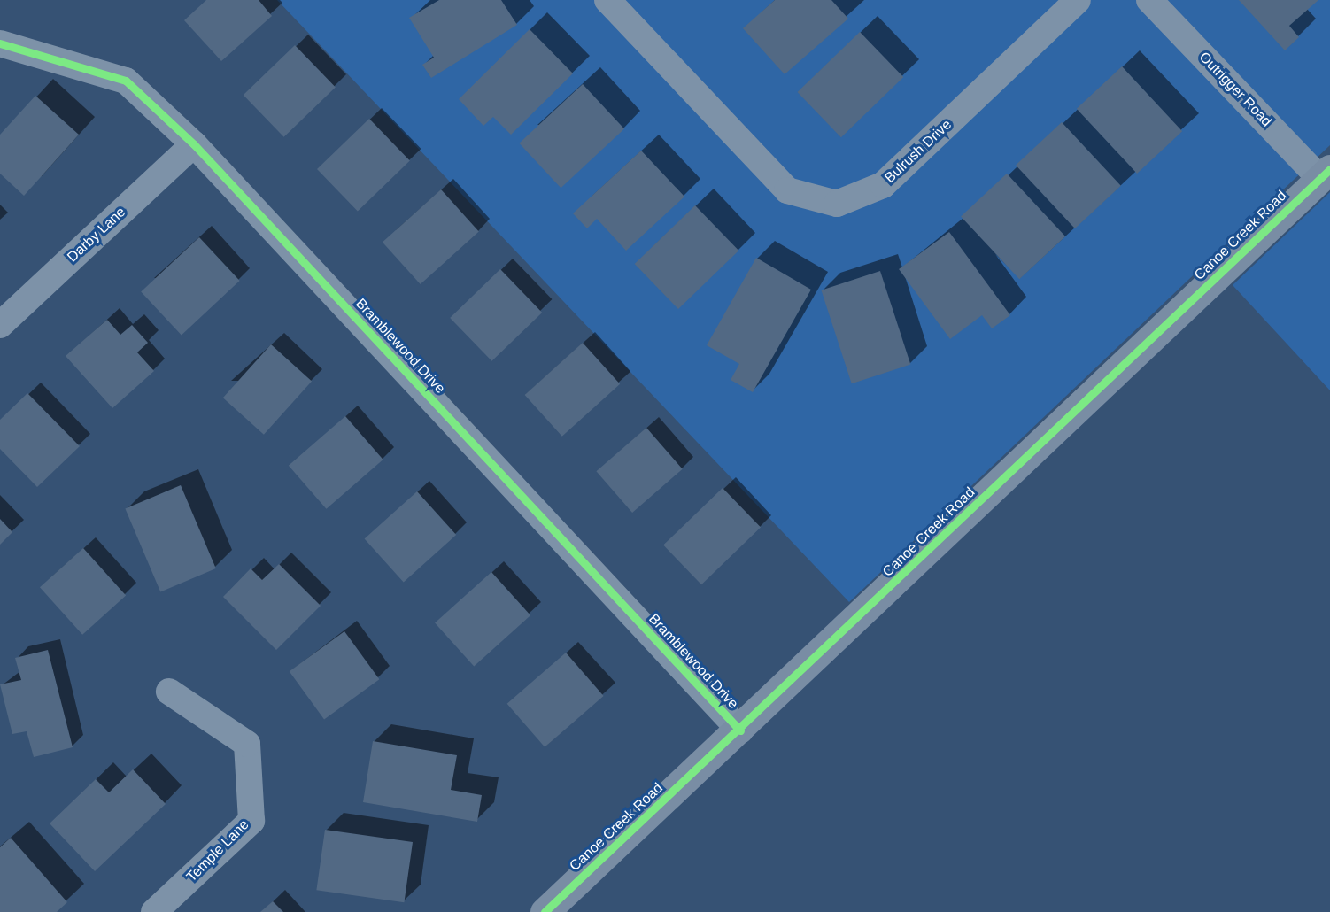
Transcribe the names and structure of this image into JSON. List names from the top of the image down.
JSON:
{
  "streets": {
    "main road": ["Canoe Creek Road"],
    "street": [
      "Outrigger Road",
      "Bulrush Drive",
      "Darby Lane",
      "Bramblewood Drive",
      "Temple Lane"
    ]
  },
  "crossings": [
    ["Outrigger Road", "Canoe Creek Road"],
    ["Darby Lane", "Bramblewood Drive"],
    ["Canoe Creek Road", "Bramblewood Drive"]
  ]
}
